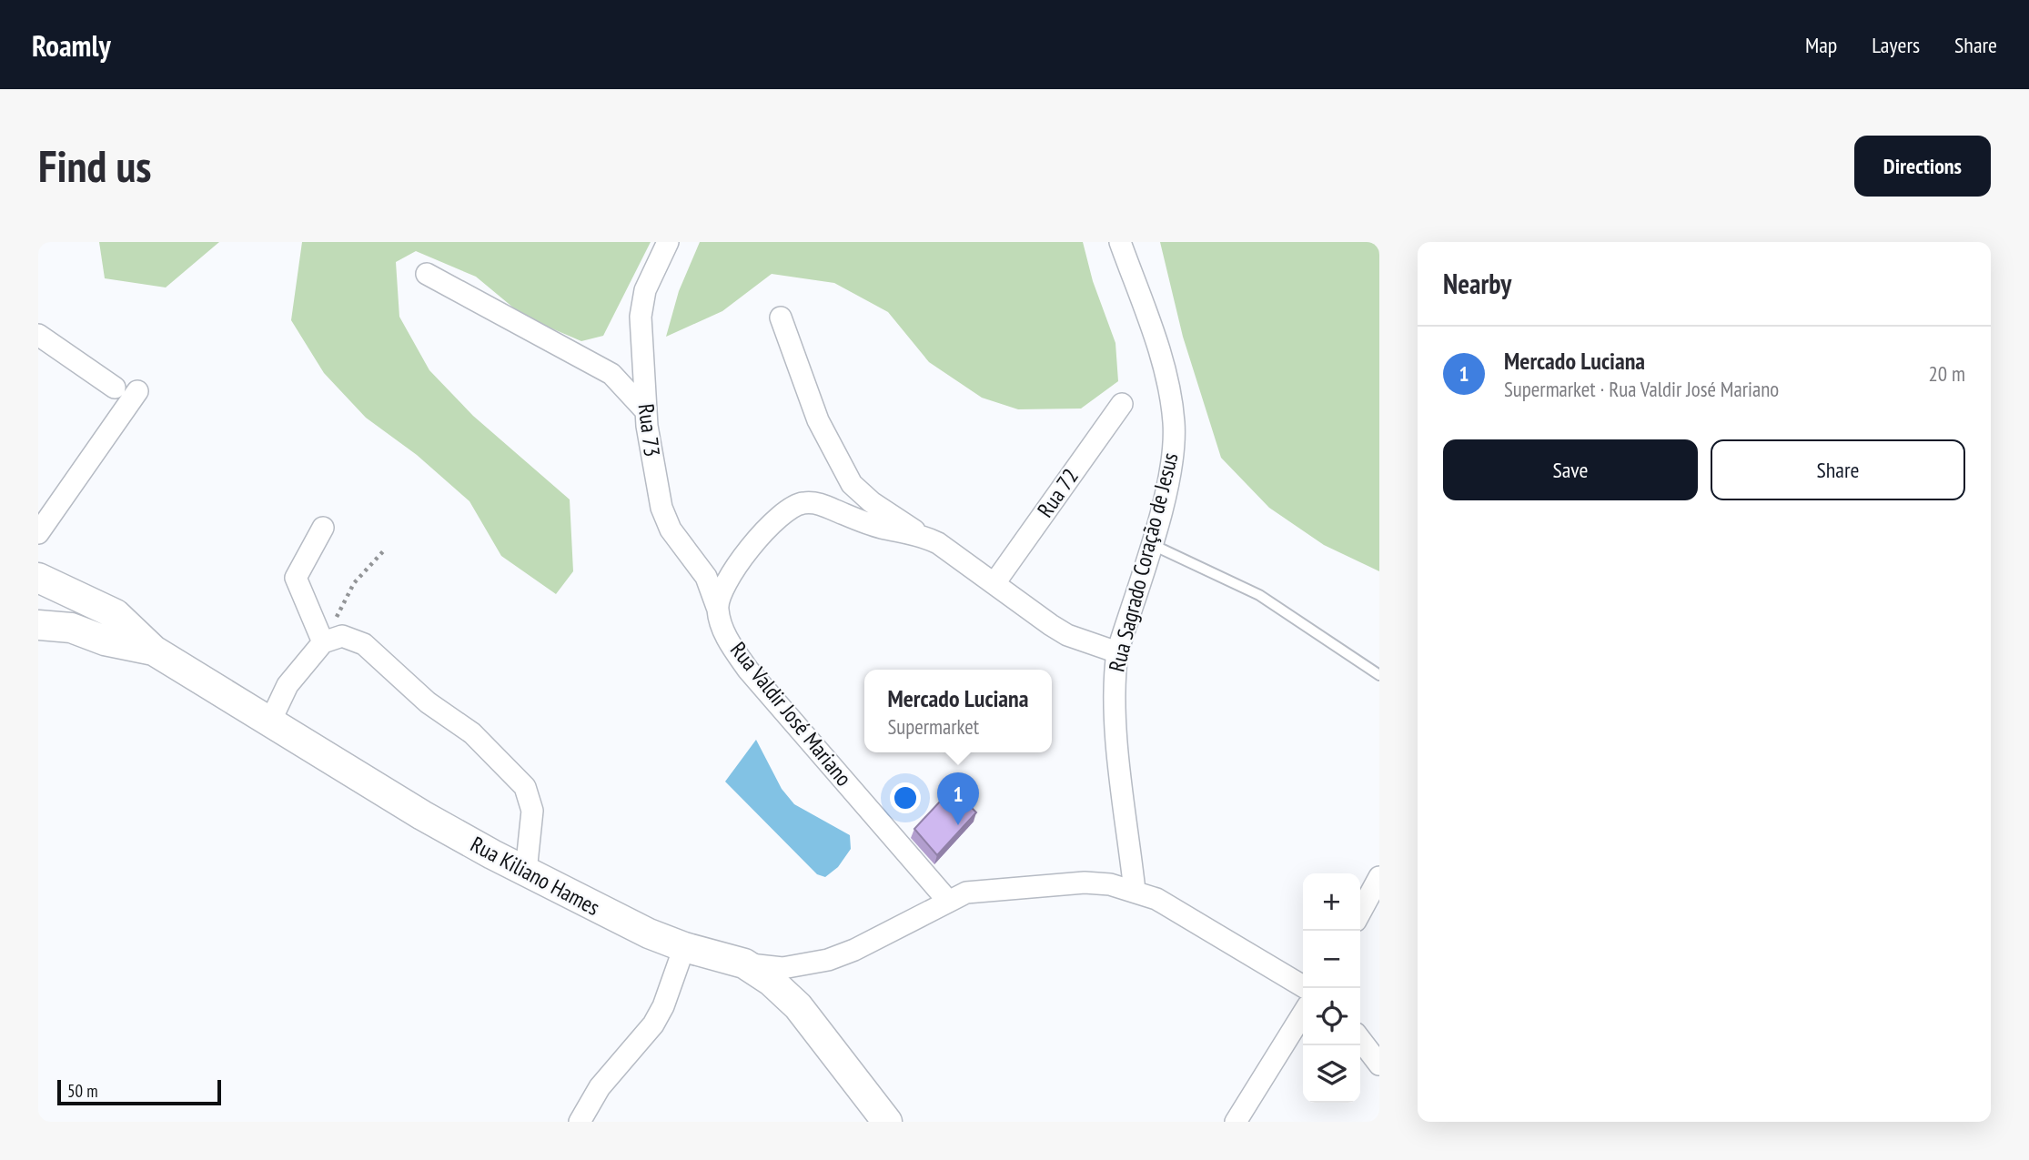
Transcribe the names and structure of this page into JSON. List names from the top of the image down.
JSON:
{
  "streets": {
    "main road": ["Rua Kiliano Hames"],
    "street": [
      "Rua 73",
      "Rua 72",
      "Rua Sagrado Coração de Jesus",
      "Rua Valdir José Mariano"
    ]
  },
  "crossings": [
    ["Rua 73", "Rua Valdir José Mariano"]
  ],
  "scale_bar": "50 m",
  "page": {
    "header": "Roamly",
    "nav": ["Map", "Layers", "Share"],
    "buttons": [
      "Directions",
      ["Save", "Share"]
    ],
    "title": "Find us",
    "heading": "Nearby",
    "list": [
      {
        "mark": "1",
        "name": "Mercado Luciana",
        "note": "Supermarket · Rua Valdir José Mariano",
        "value": "20 m"
      }
    ],
    "popup": ["Mercado Luciana", "Supermarket"],
    "pins": "1",
    "map_buttons": ["+", "−"],
    "scale": "50 m"
  }
}
